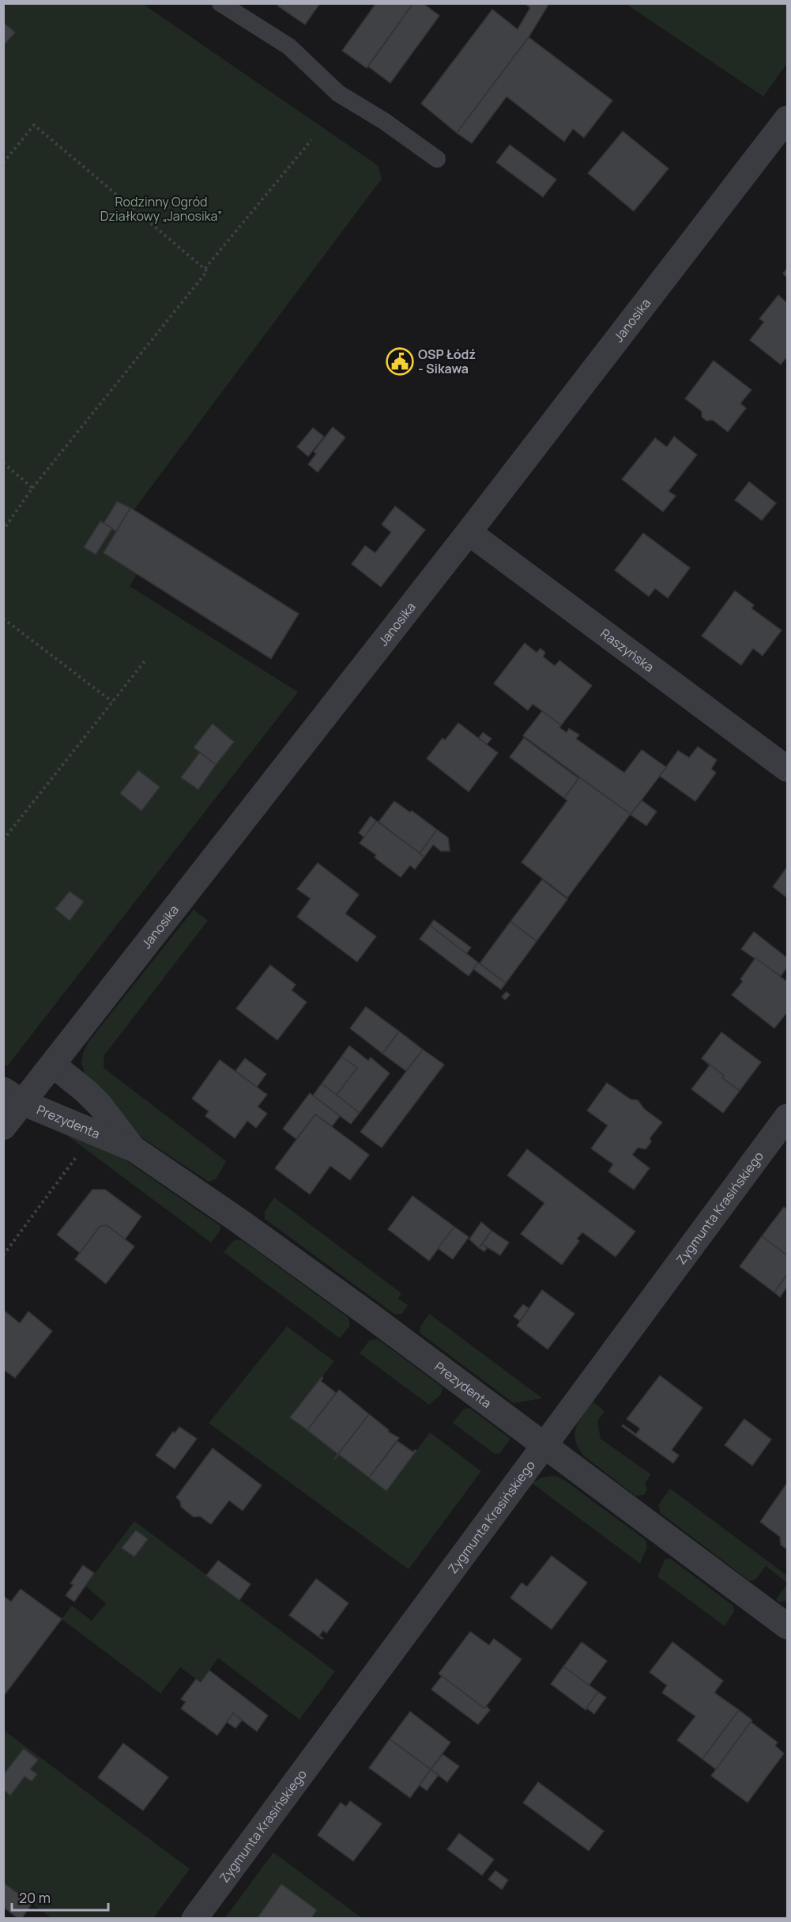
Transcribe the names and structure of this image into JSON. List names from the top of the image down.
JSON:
{
  "streets": {
    "street": [
      "Janosika",
      "Raszyńska",
      "Prezydenta",
      "Zygmunta Krasińskiego"
    ]
  },
  "crossings": [
    ["Janosika", "Raszyńska"],
    ["Janosika", "Prezydenta"],
    ["Prezydenta", "Zygmunta Krasińskiego"]
  ],
  "parks": ["Rodzinny Ogród Działkowy „Janosika”"],
  "places": {
    "public building": ["OSP Łódź - Sikawa"]
  },
  "scale_bar": "20 m"
}
